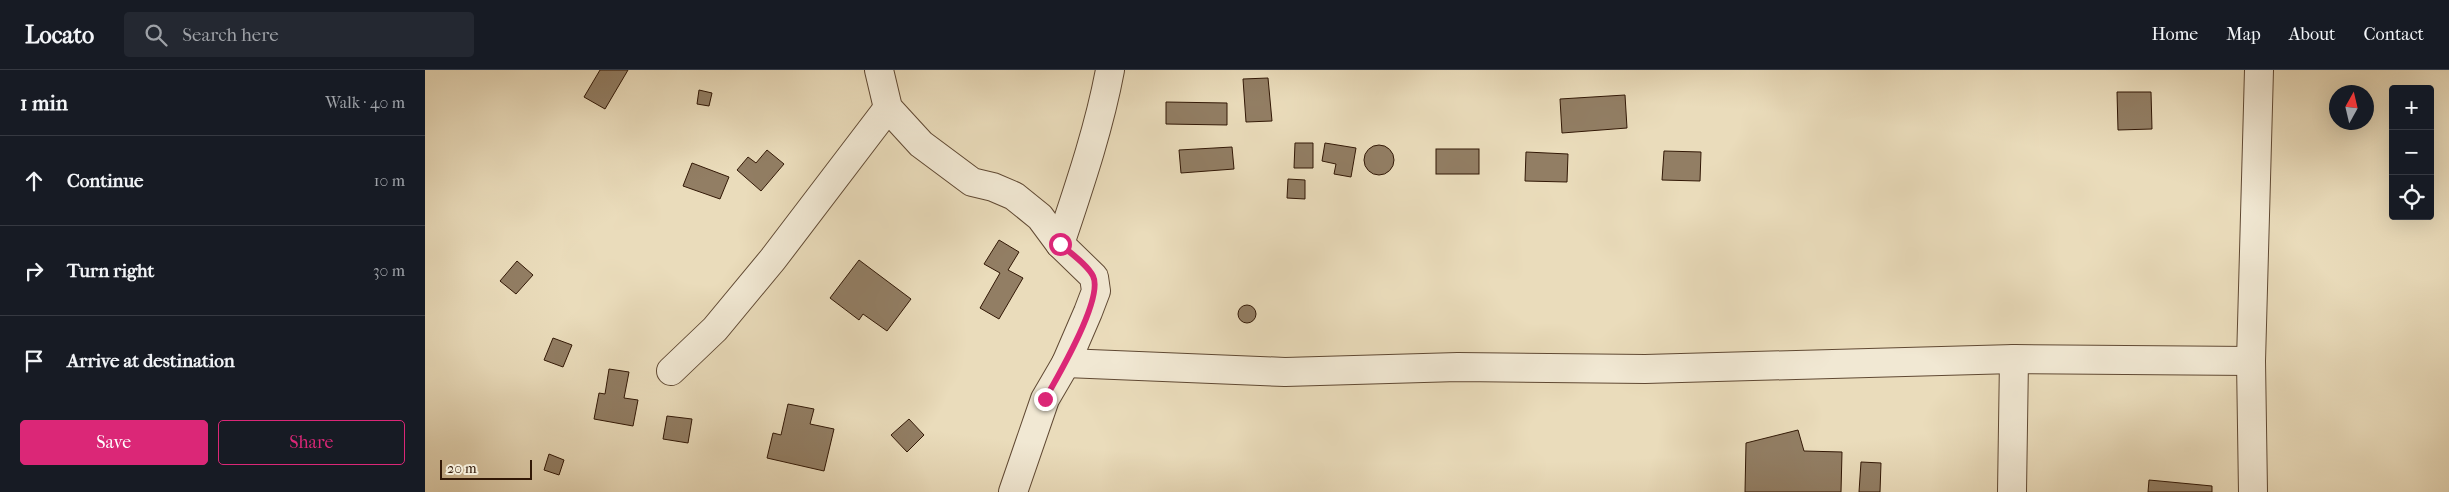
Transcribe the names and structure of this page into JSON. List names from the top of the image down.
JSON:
{
  "scale_bar": "20 m",
  "north": "top",
  "page": {
    "header": "Locato",
    "search": "Search here",
    "nav": [
      "Home",
      "Map",
      "About",
      "Contact"
    ],
    "heading": ["1 min", "Walk · 40 m"],
    "map_buttons": ["+", "−"],
    "list": [
      ["Continue", "10 m"],
      ["Turn right", "30 m"],
      "Arrive at destination"
    ],
    "buttons": ["Save", "Share"],
    "scale": "20 m"
  }
}
